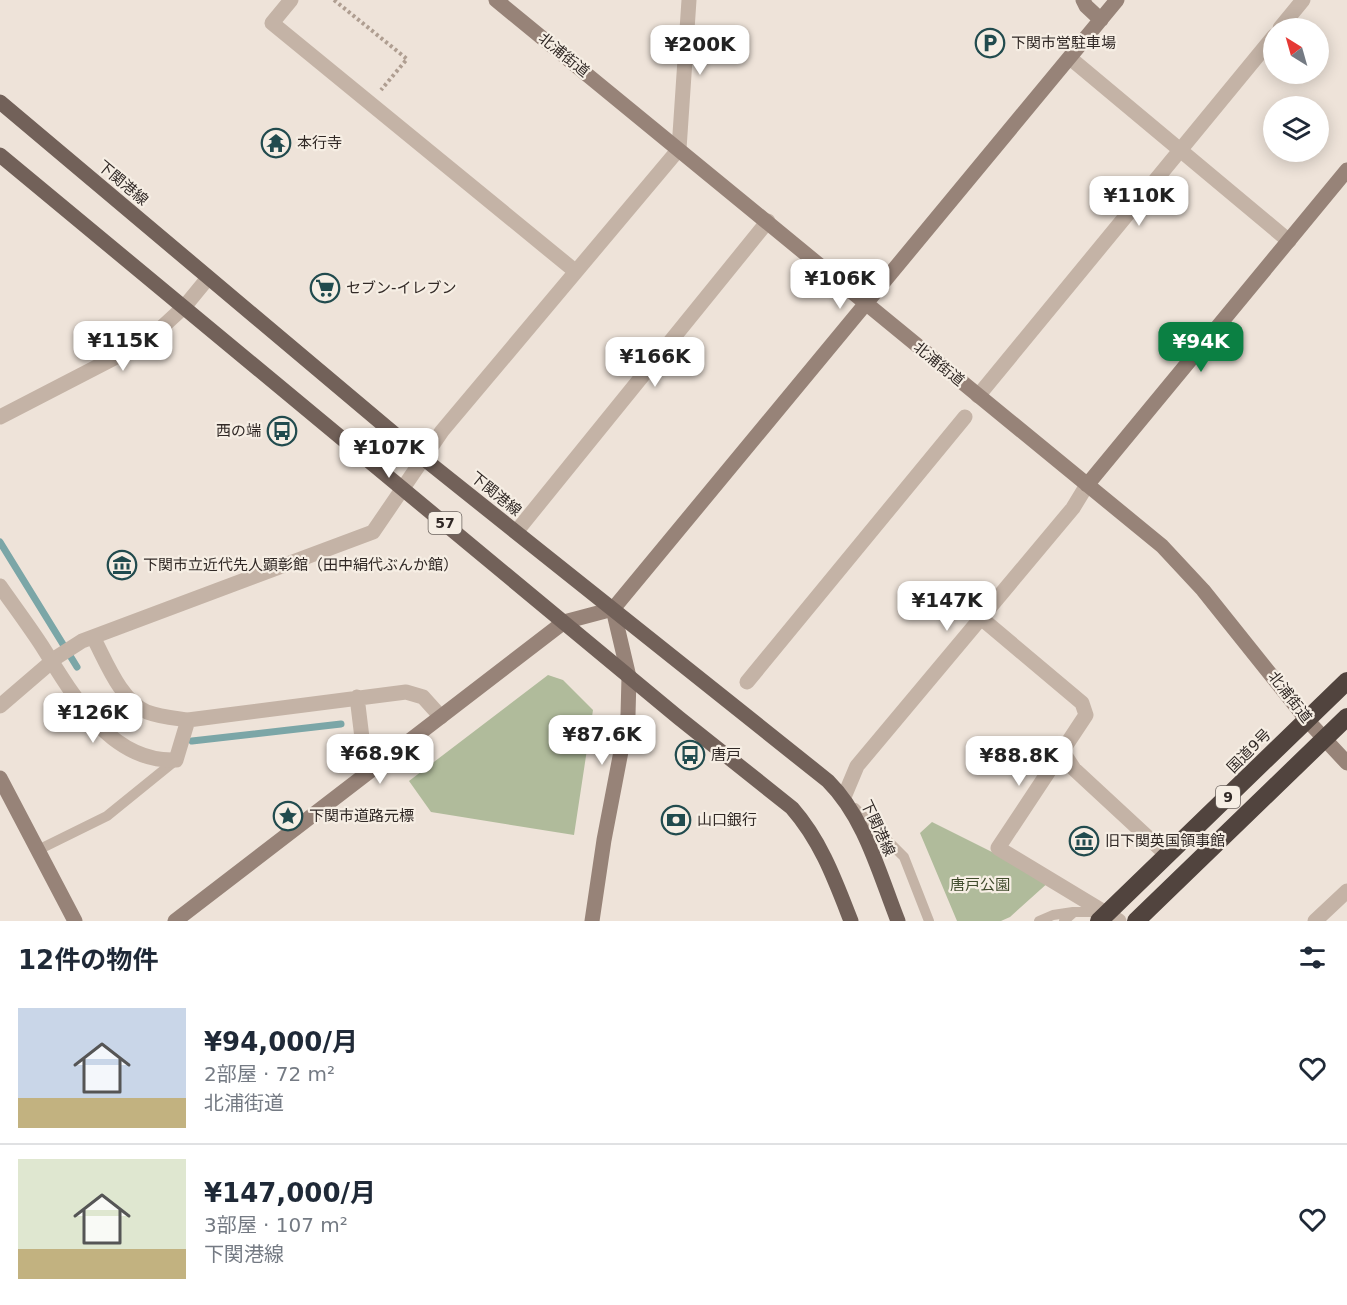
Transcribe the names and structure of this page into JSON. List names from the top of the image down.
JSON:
{
  "streets": {
    "highway": ["国道9号", "9"],
    "main road": ["下関港線", "57"],
    "street": ["北浦街道"]
  },
  "crossings": [
    ["北浦街道", "国道9号"],
    ["北浦街道", "9"]
  ],
  "parks": ["唐戸公園"],
  "places": {
    "parking": ["下関市営駐車場"],
    "temple": ["本行寺"],
    "supermarket": ["セブン-イレブン"],
    "bus stop": ["西の端", "唐戸"],
    "museum": ["下関市立近代先人顕彰館（田中絹代ぶんか館）", "旧下関英国領事館"],
    "place": ["下関市道路元標"],
    "bank": ["山口銀行"]
  },
  "north": "top left",
  "page": {
    "price": [
      "¥200K",
      "¥110K",
      "¥106K",
      "¥115K",
      "¥94K",
      "¥166K",
      "¥107K",
      "¥147K",
      "¥126K",
      "¥87.6K",
      "¥68.9K",
      "¥88.8K"
    ],
    "heading": "12件の物件",
    "list": [
      {
        "name": "¥94,000/月",
        "note": "2部屋 · 72 m² · 北浦街道"
      },
      {
        "name": "¥147,000/月",
        "note": "3部屋 · 107 m² · 下関港線"
      }
    ]
  }
}
